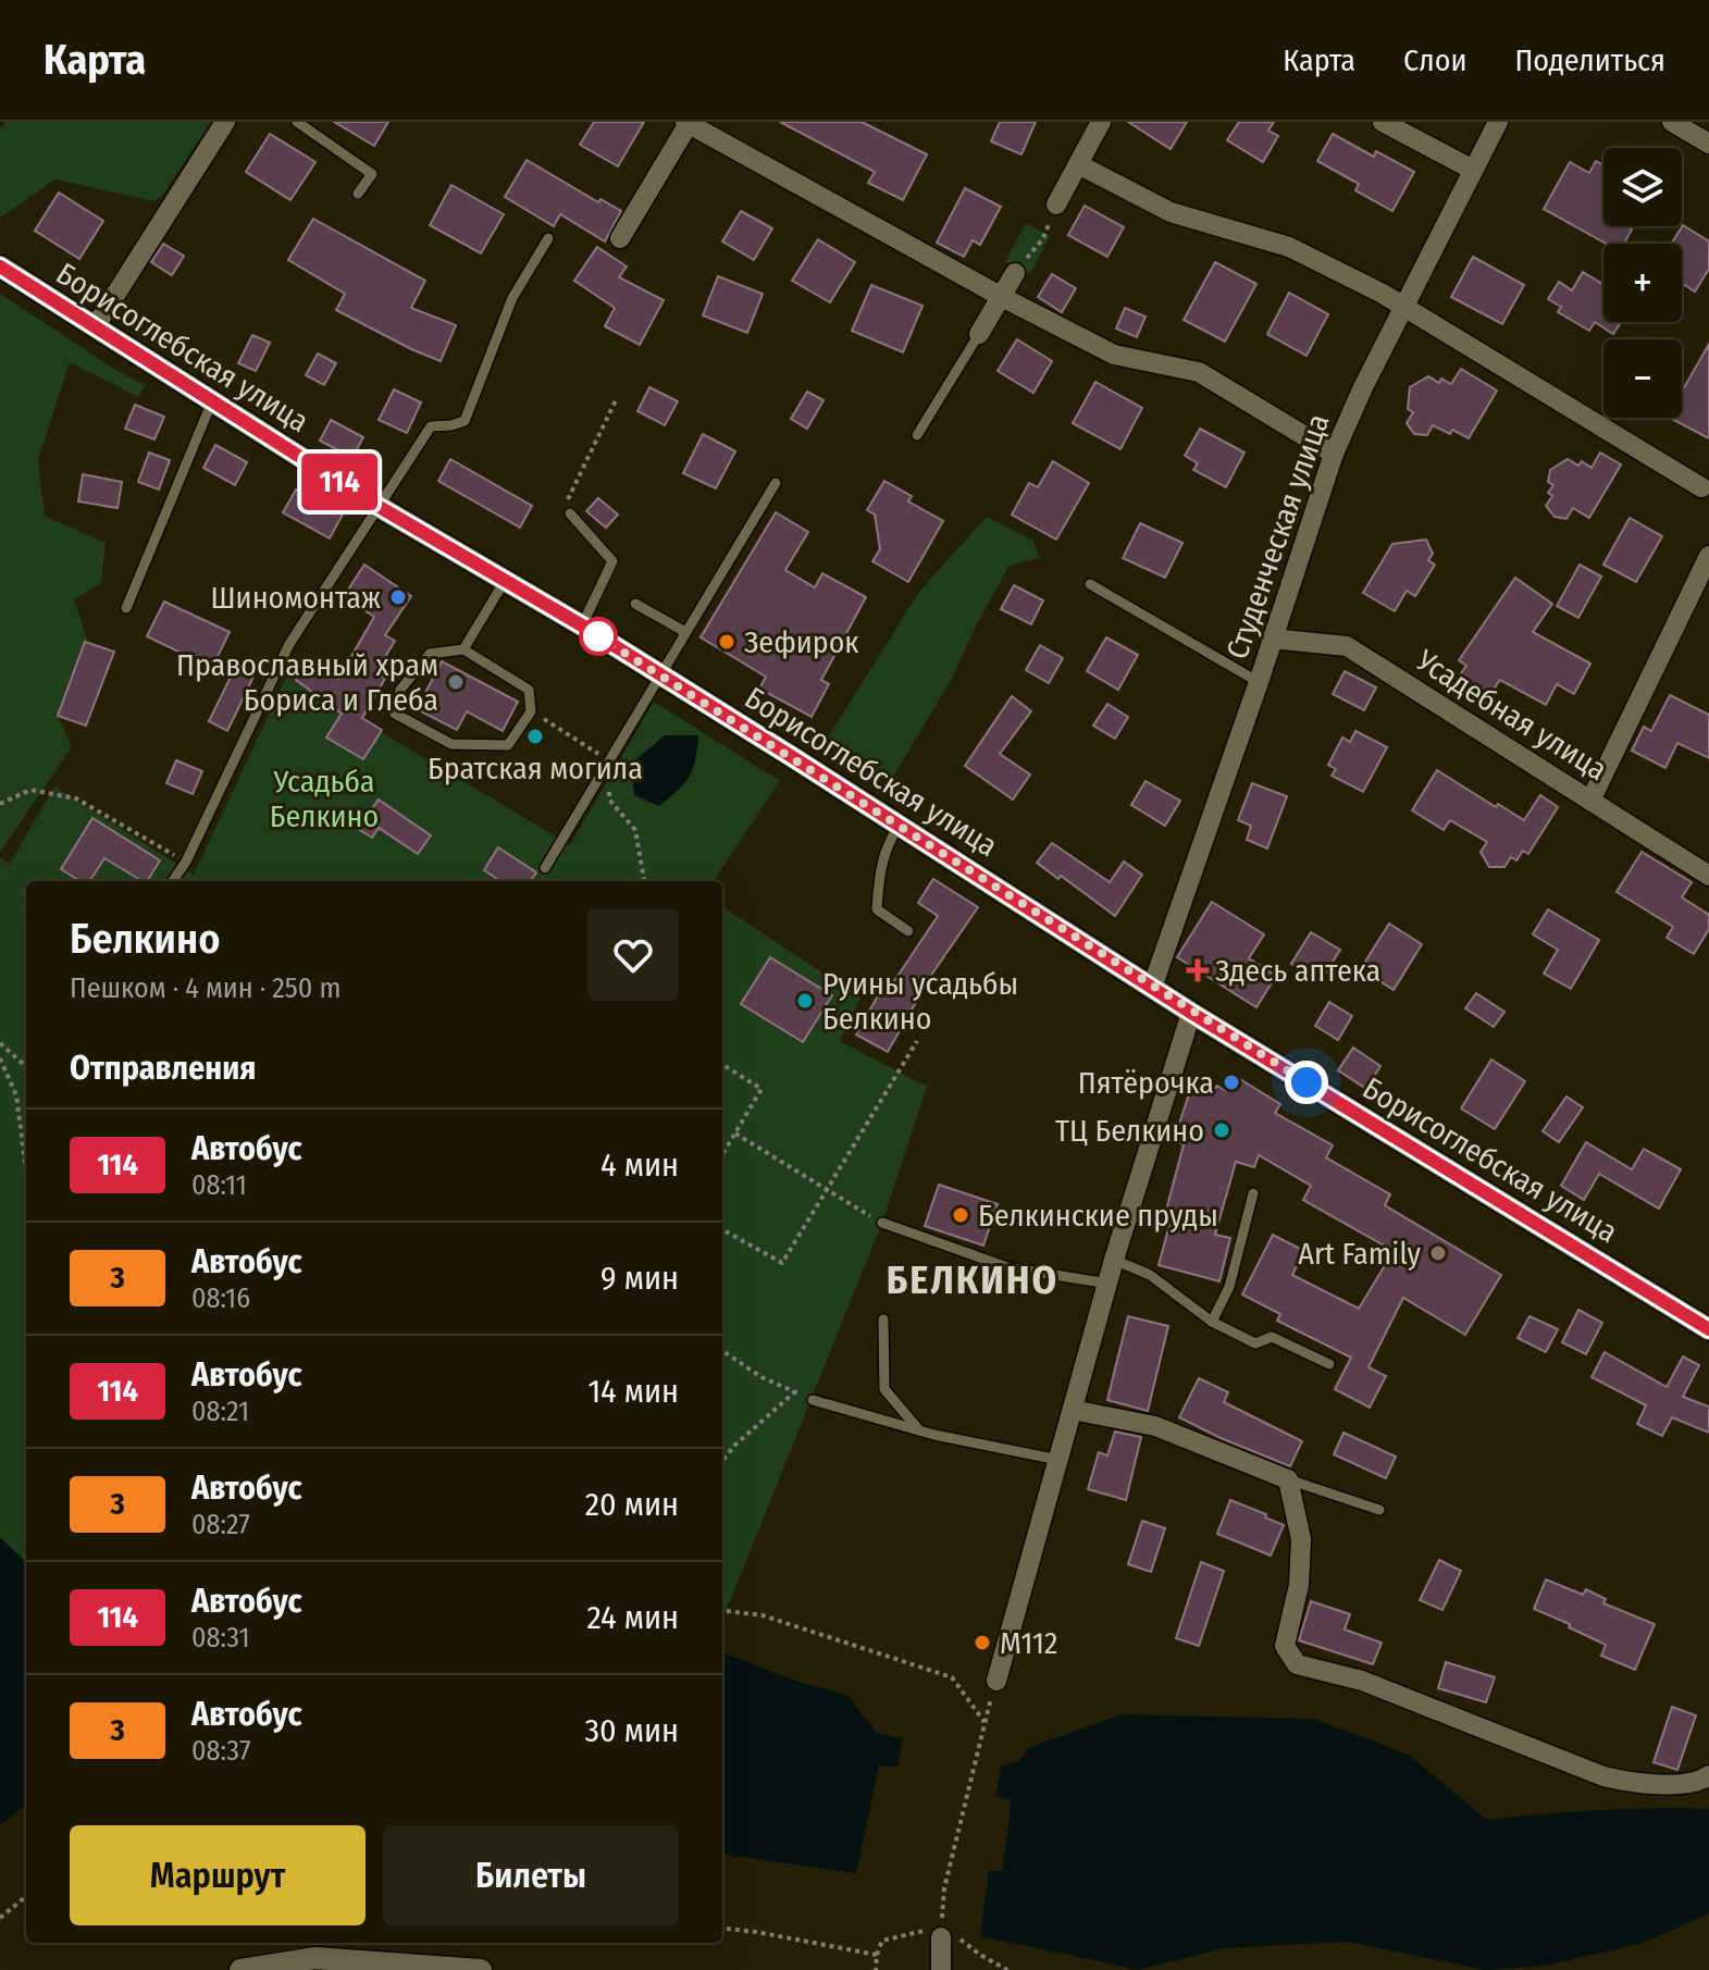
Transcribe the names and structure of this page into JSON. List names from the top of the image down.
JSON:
{
  "streets": {
    "street": ["Борисоглебская улица", "Студенческая улица", "Усадебная улица"]
  },
  "crossings": [
    ["Борисоглебская улица", "Студенческая улица"],
    ["Студенческая улица", "Усадебная улица"]
  ],
  "districts": ["БЕЛКИНО"],
  "parks": ["Усадьба Белкино"],
  "places": {
    "other": [
      "Шиномонтаж",
      "Зефирок",
      "Православный храм Бориса и Глеба",
      "Братская могила",
      "Руины усадьбы Белкино",
      "Пятёрочка",
      "ТЦ Белкино",
      "Белкинские пруды",
      "Art Family",
      "М112"
    ],
    "health": ["Здесь аптека"]
  },
  "lines": ["bus line 114"],
  "page": {
    "header": "Карта",
    "nav": ["Карта", "Слои", "Поделиться"],
    "on_map": "114",
    "map_buttons": ["+", "−"],
    "heading": [
      ["Белкино", "Пешком · 4 мин · 250 m"],
      "Отправления"
    ],
    "list": [
      {
        "mark": "114",
        "name": "Автобус",
        "note": "08:11",
        "value": "4 мин"
      },
      {
        "mark": "3",
        "name": "Автобус",
        "note": "08:16",
        "value": "9 мин"
      },
      {
        "mark": "114",
        "name": "Автобус",
        "note": "08:21",
        "value": "14 мин"
      },
      {
        "mark": "3",
        "name": "Автобус",
        "note": "08:27",
        "value": "20 мин"
      },
      {
        "mark": "114",
        "name": "Автобус",
        "note": "08:31",
        "value": "24 мин"
      },
      {
        "mark": "3",
        "name": "Автобус",
        "note": "08:37",
        "value": "30 мин"
      }
    ],
    "buttons": ["Маршрут", "Билеты"]
  }
}
